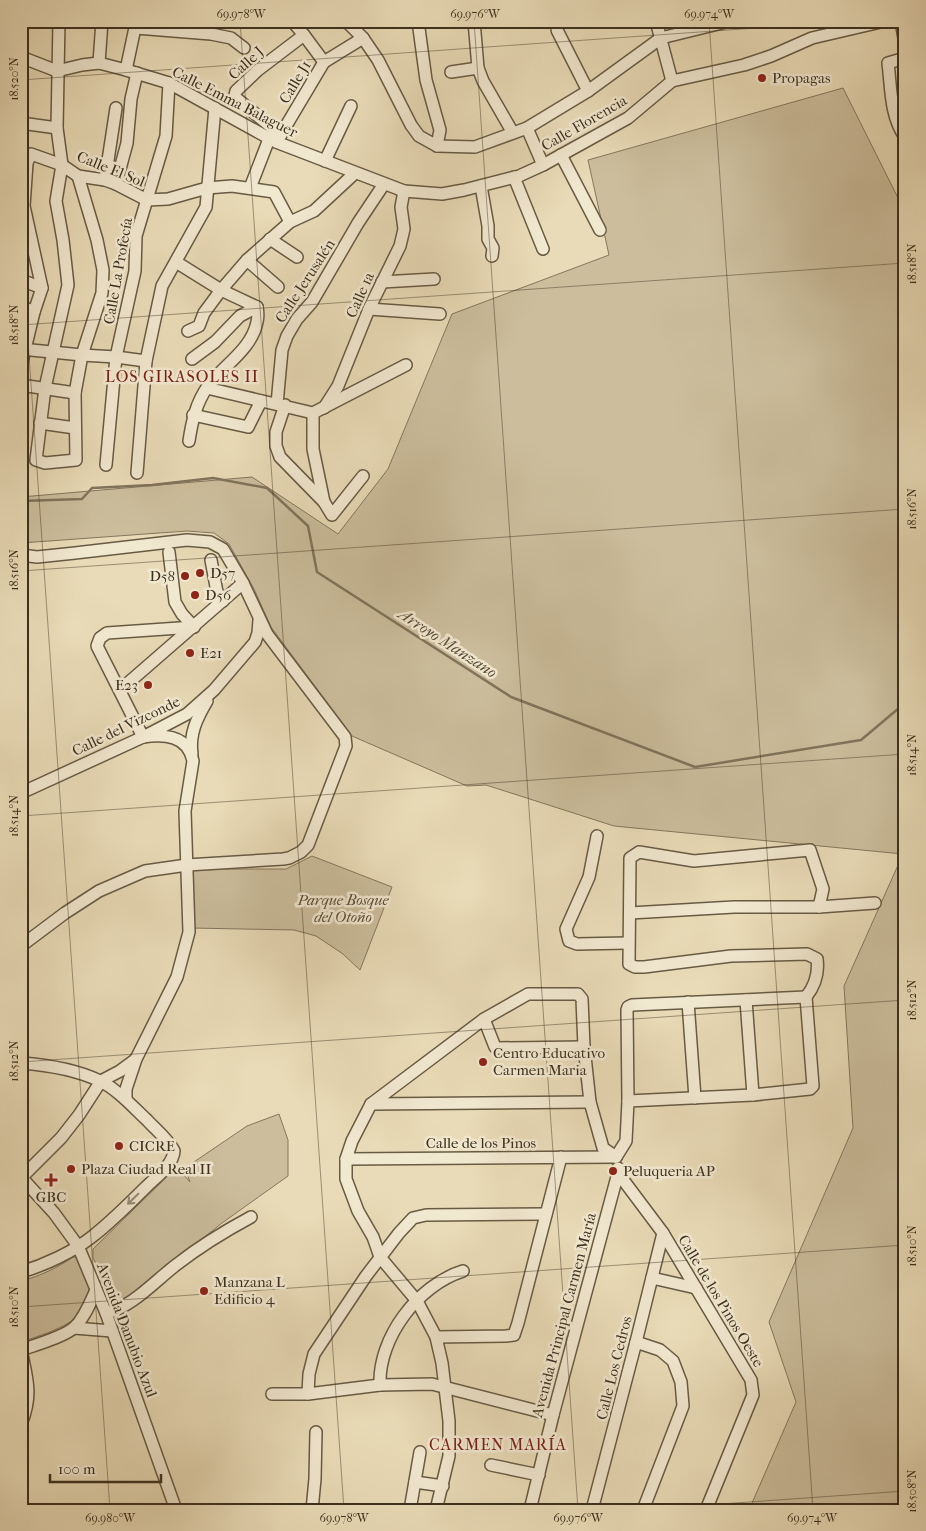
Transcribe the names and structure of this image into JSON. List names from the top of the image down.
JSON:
{
  "streets": {
    "street": [
      "Calle J",
      "Calle J1",
      "Calle Emma Balaguer",
      "Calle Florencia",
      "Calle El Sol",
      "Calle La Profecía",
      "Calle Jerusalén",
      "Calle 1a",
      "Calle del Vizconde",
      "Calle de los Pinos",
      "Calle de los Pinos Oeste",
      "Avenida Principal Carmen María",
      "Avenida Danubio Azul",
      "Calle Los Cedros"
    ]
  },
  "crossings": [
    ["Calle J", "Calle J1"],
    ["Calle J", "Calle Emma Balaguer"],
    ["Calle J1", "Calle Emma Balaguer"],
    ["Calle J1", "Calle El Sol"],
    ["Calle Emma Balaguer", "Calle Florencia"],
    ["Calle Emma Balaguer", "Calle La Profecía"],
    ["Calle Emma Balaguer", "Calle Jerusalén"],
    ["Calle Emma Balaguer", "Calle 1a"],
    ["Calle Florencia", "Calle 1a"],
    ["Calle El Sol", "Calle La Profecía"],
    ["Calle de los Pinos", "Avenida Principal Carmen María"],
    ["Calle de los Pinos Oeste", "Avenida Principal Carmen María"],
    ["Calle de los Pinos Oeste", "Calle Los Cedros"]
  ],
  "districts": ["LOS GIRASOLES II", "CARMEN MARÍA"],
  "water": ["Arroyo Manzano"],
  "parks": ["Parque Bosque del Otoño"],
  "places": {
    "other": [
      "Propagas",
      "D57",
      "D58",
      "D56",
      "E21",
      "E23",
      "Centro Educativo Carmen Maria",
      "CICRE",
      "Plaza Ciudad Real II",
      "Peluqueria AP",
      "Manzana L Edificio 4"
    ],
    "health": ["GBC"]
  },
  "scale_bar": "100 m",
  "coordinates": [
    "69.978°W",
    "69.976°W",
    "69.974°W",
    "18.520°N",
    "18.518°N",
    "18.516°N",
    "18.514°N",
    "18.512°N",
    "18.510°N",
    "18.508°N",
    "69.980°W"
  ]
}
